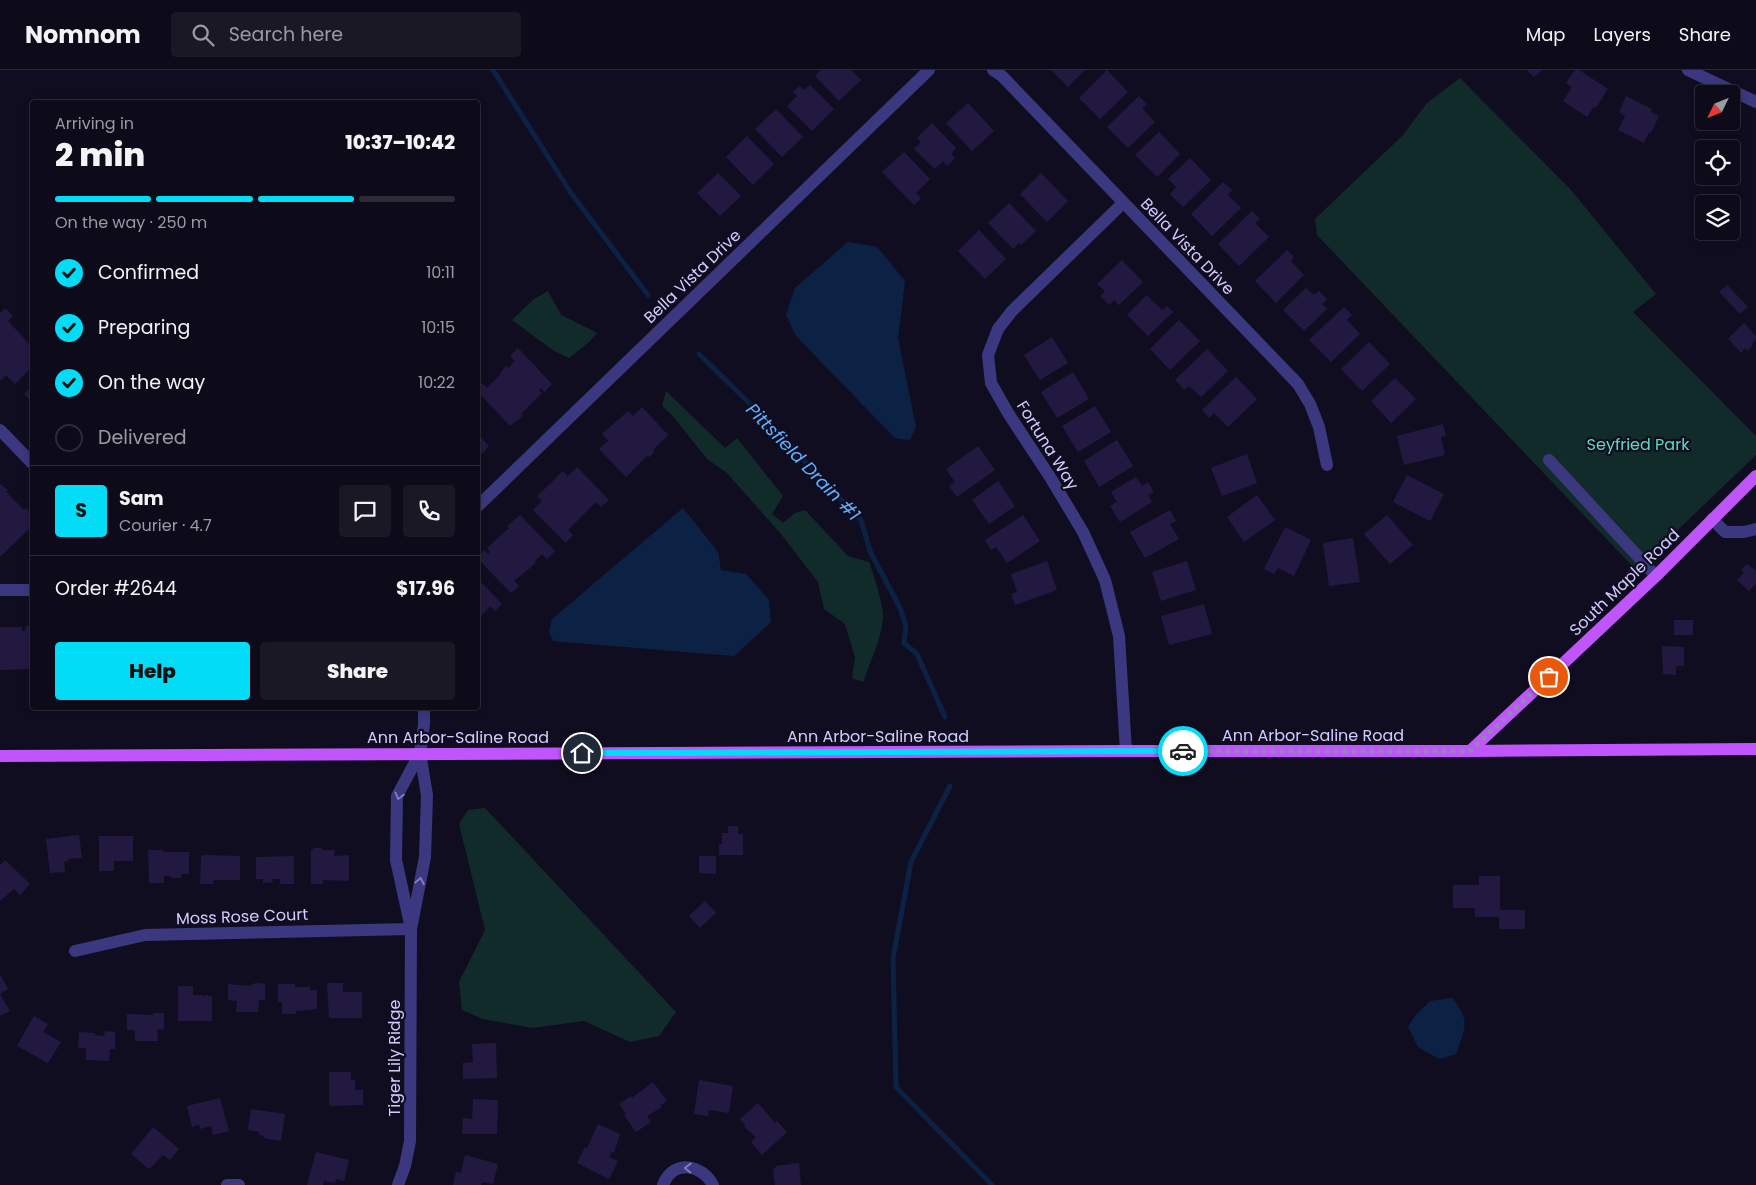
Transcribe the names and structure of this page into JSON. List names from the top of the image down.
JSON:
{
  "streets": {
    "main road": ["South Maple Road", "Ann Arbor-Saline Road"],
    "street": [
      "Bella Vista Drive",
      "Fortuna Way",
      "Moss Rose Court",
      "Tiger Lily Ridge"
    ]
  },
  "crossings": [
    ["Bella Vista Drive", "Fortuna Way"],
    ["Fortuna Way", "Ann Arbor-Saline Road"],
    ["South Maple Road", "Ann Arbor-Saline Road"],
    ["Ann Arbor-Saline Road", "Tiger Lily Ridge"],
    ["Moss Rose Court", "Tiger Lily Ridge"]
  ],
  "water": ["Pittsfield Drain #1"],
  "parks": ["Seyfried Park"],
  "north": "bottom left",
  "page": {
    "header": "Nomnom",
    "search": "Search here",
    "nav": ["Map", "Layers", "Share"],
    "heading": ["2 min", "Arriving in", "10:37–10:42"],
    "panel": [
      "Sam",
      "Courier · 4.7",
      "Order #2644",
      "$17.96"
    ],
    "bar": "On the way · 250 m",
    "list": [
      ["Confirmed", "10:11"],
      ["Preparing", "10:15"],
      ["On the way", "10:22"],
      "Delivered"
    ],
    "round": "S",
    "buttons": ["Help", "Share"]
  }
}
